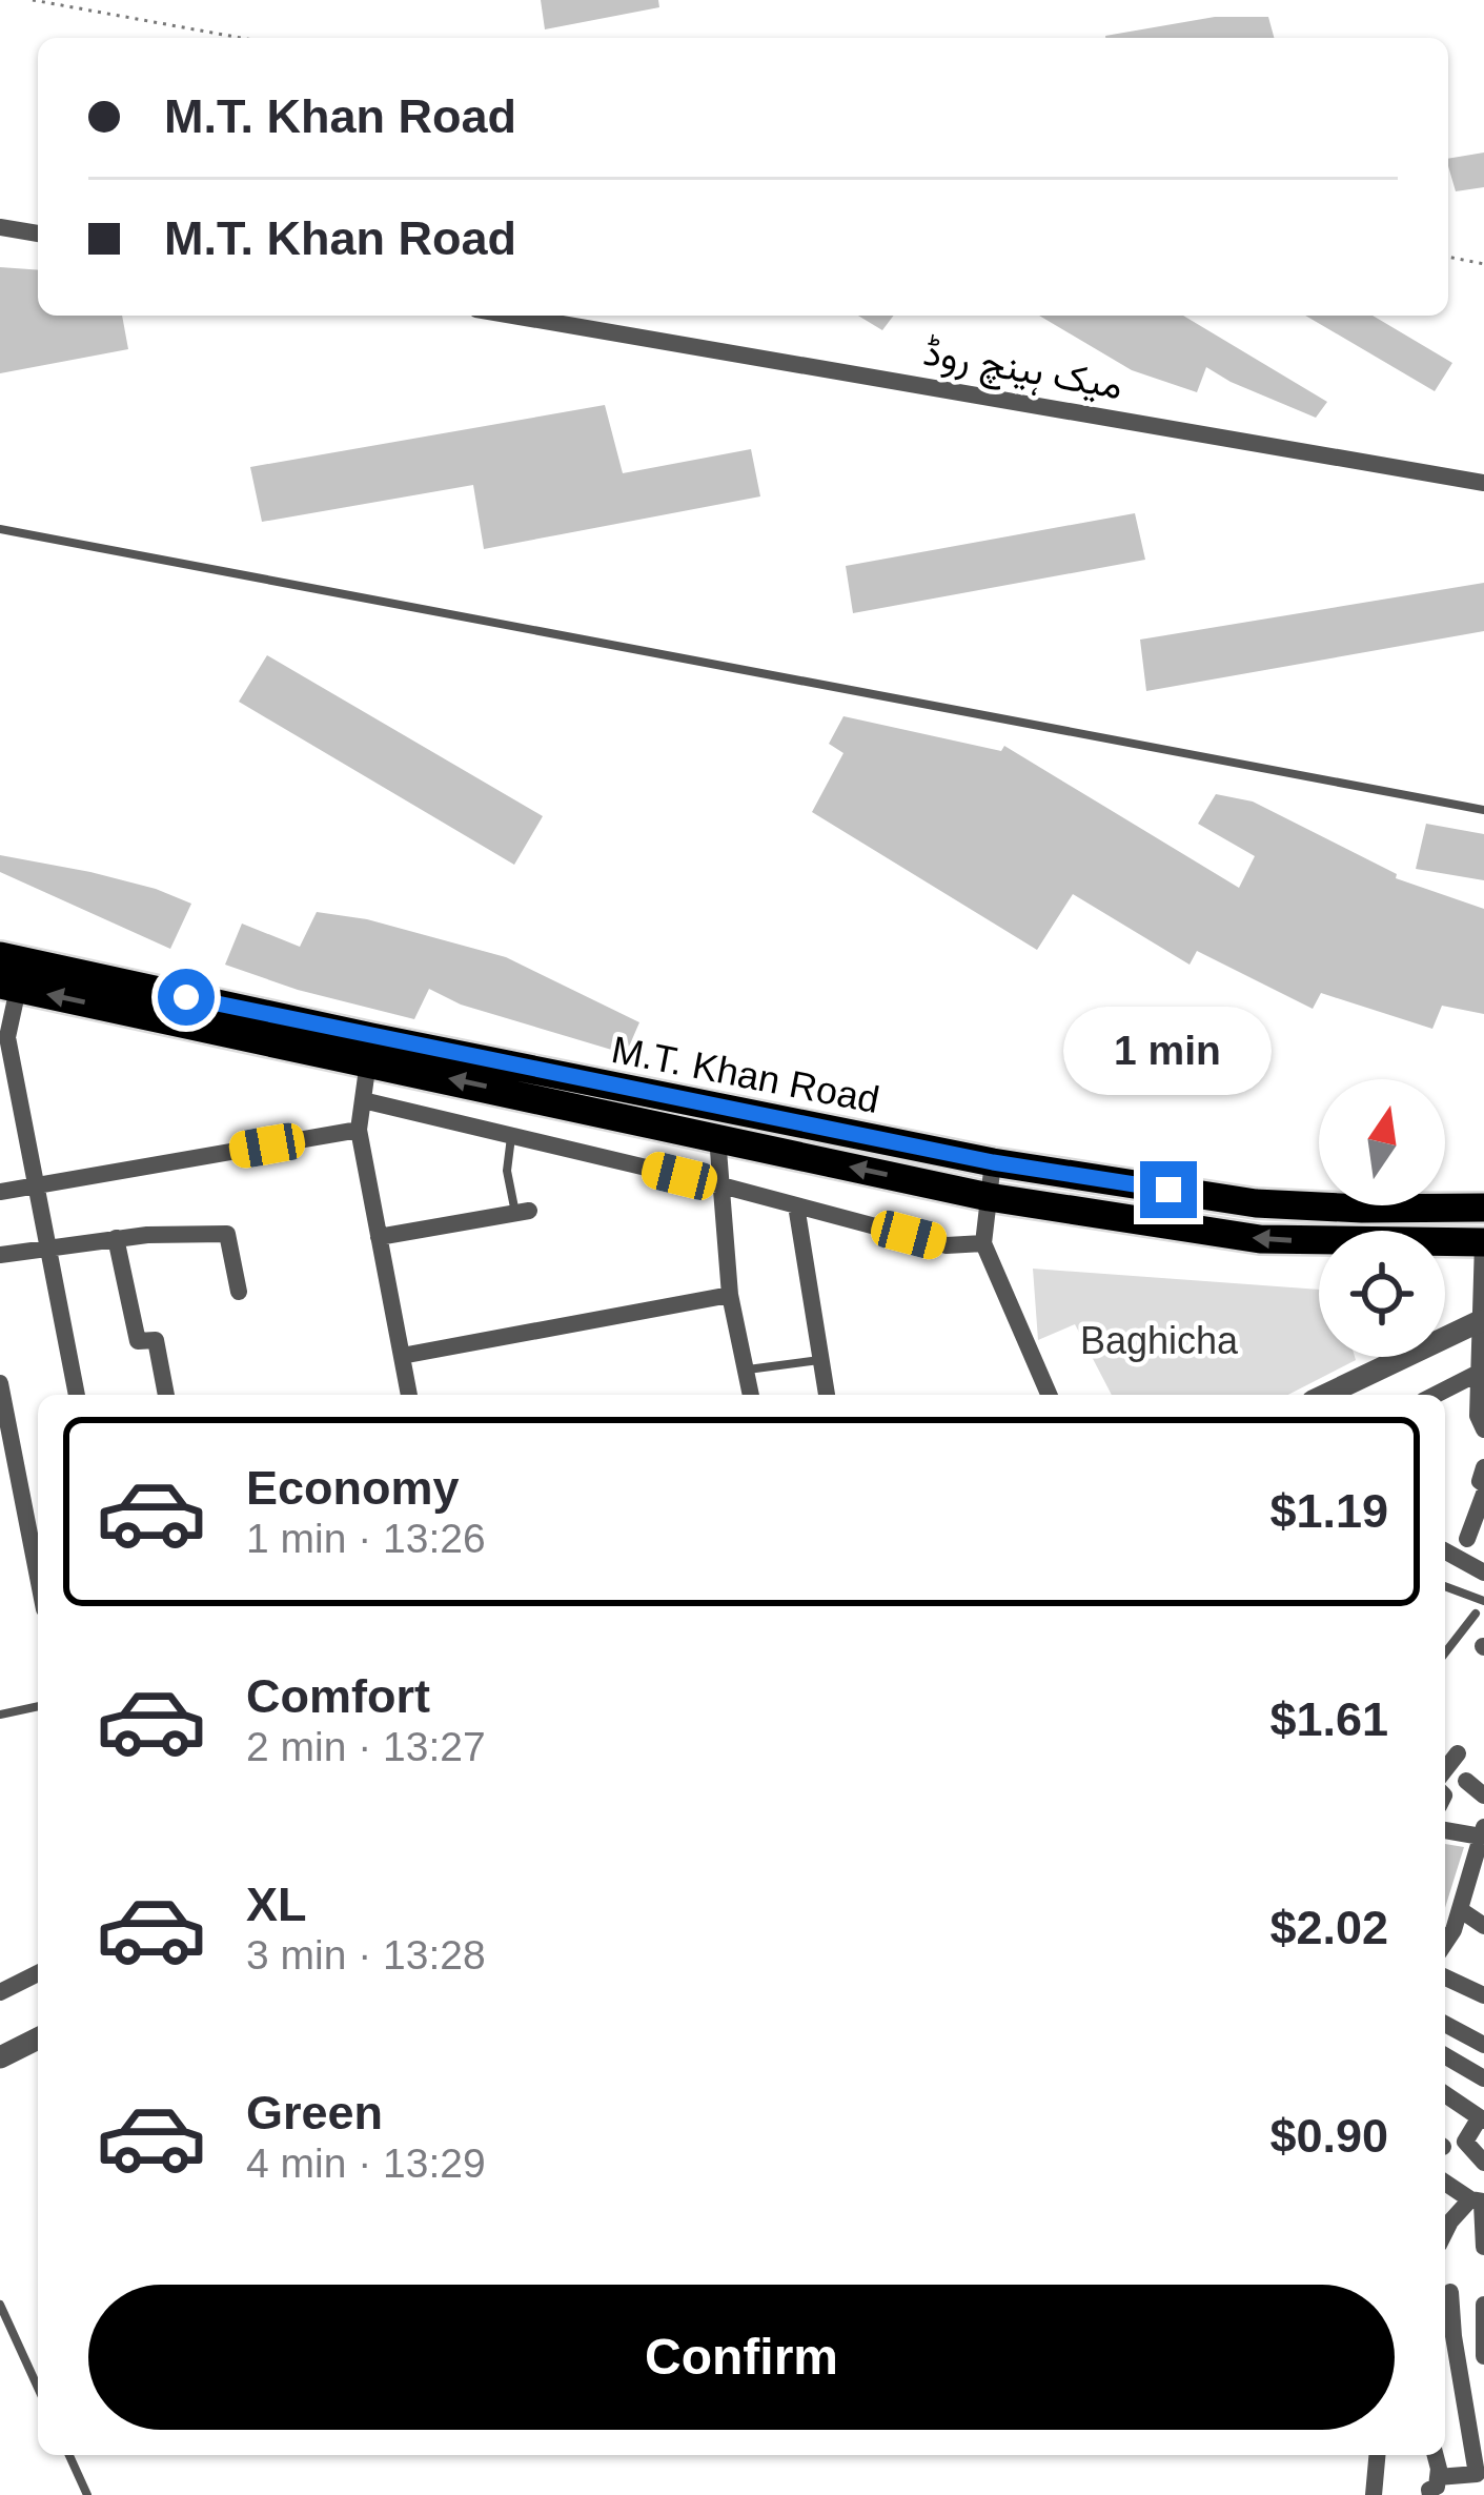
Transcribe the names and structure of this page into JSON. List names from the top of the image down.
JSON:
{
  "streets": {
    "highway": ["M.T. Khan Road"],
    "street": ["میک ہینچ روڈ"]
  },
  "parks": ["Baghicha"],
  "north": "top",
  "page": {
    "banner": ["M.T. Khan Road", "M.T. Khan Road"],
    "bubble": "1 min",
    "list": [
      {
        "name": "Economy",
        "note": "1 min · 13:26",
        "value": "$1.19"
      },
      {
        "name": "Comfort",
        "note": "2 min · 13:27",
        "value": "$1.61"
      },
      {
        "name": "XL",
        "note": "3 min · 13:28",
        "value": "$2.02"
      },
      {
        "name": "Green",
        "note": "4 min · 13:29",
        "value": "$0.90"
      }
    ],
    "buttons": "Confirm"
  }
}
